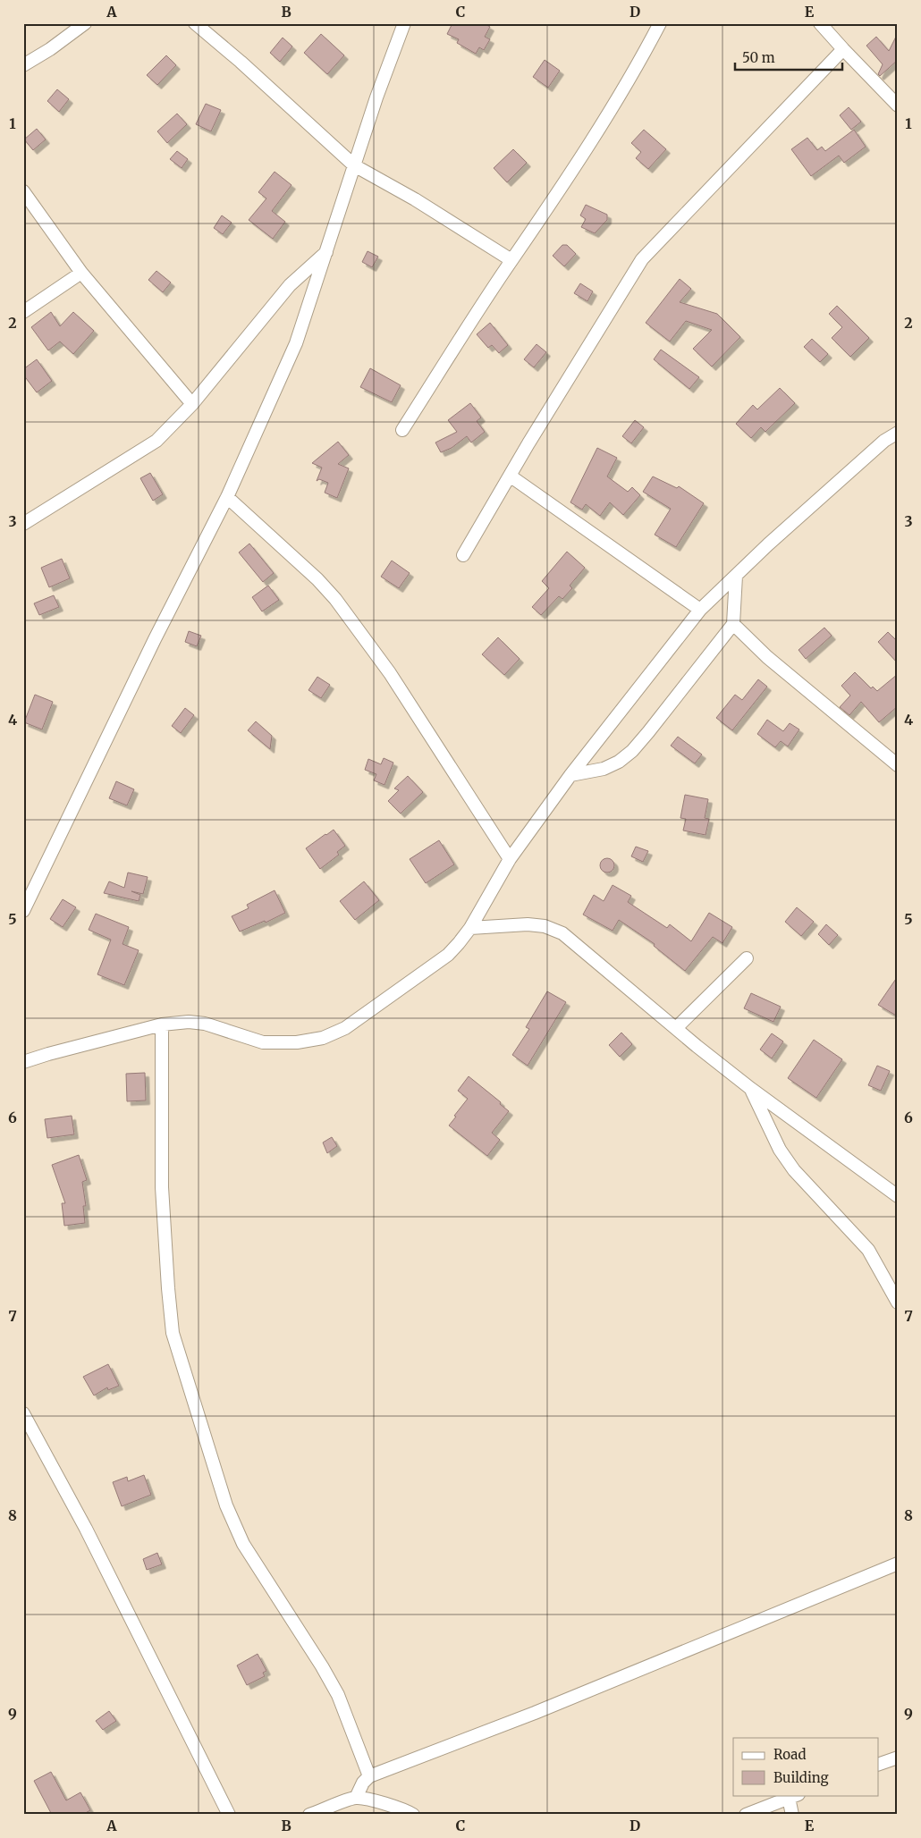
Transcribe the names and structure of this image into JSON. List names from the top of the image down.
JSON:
{
  "legend": ["Road", "Building"],
  "scale_bar": "50 m",
  "grid": {
    "columns": [
      "A",
      "B",
      "C",
      "D",
      "E"
    ],
    "rows": [
      "1",
      "2",
      "3",
      "4",
      "5",
      "6",
      "7",
      "8",
      "9"
    ]
  }
}
